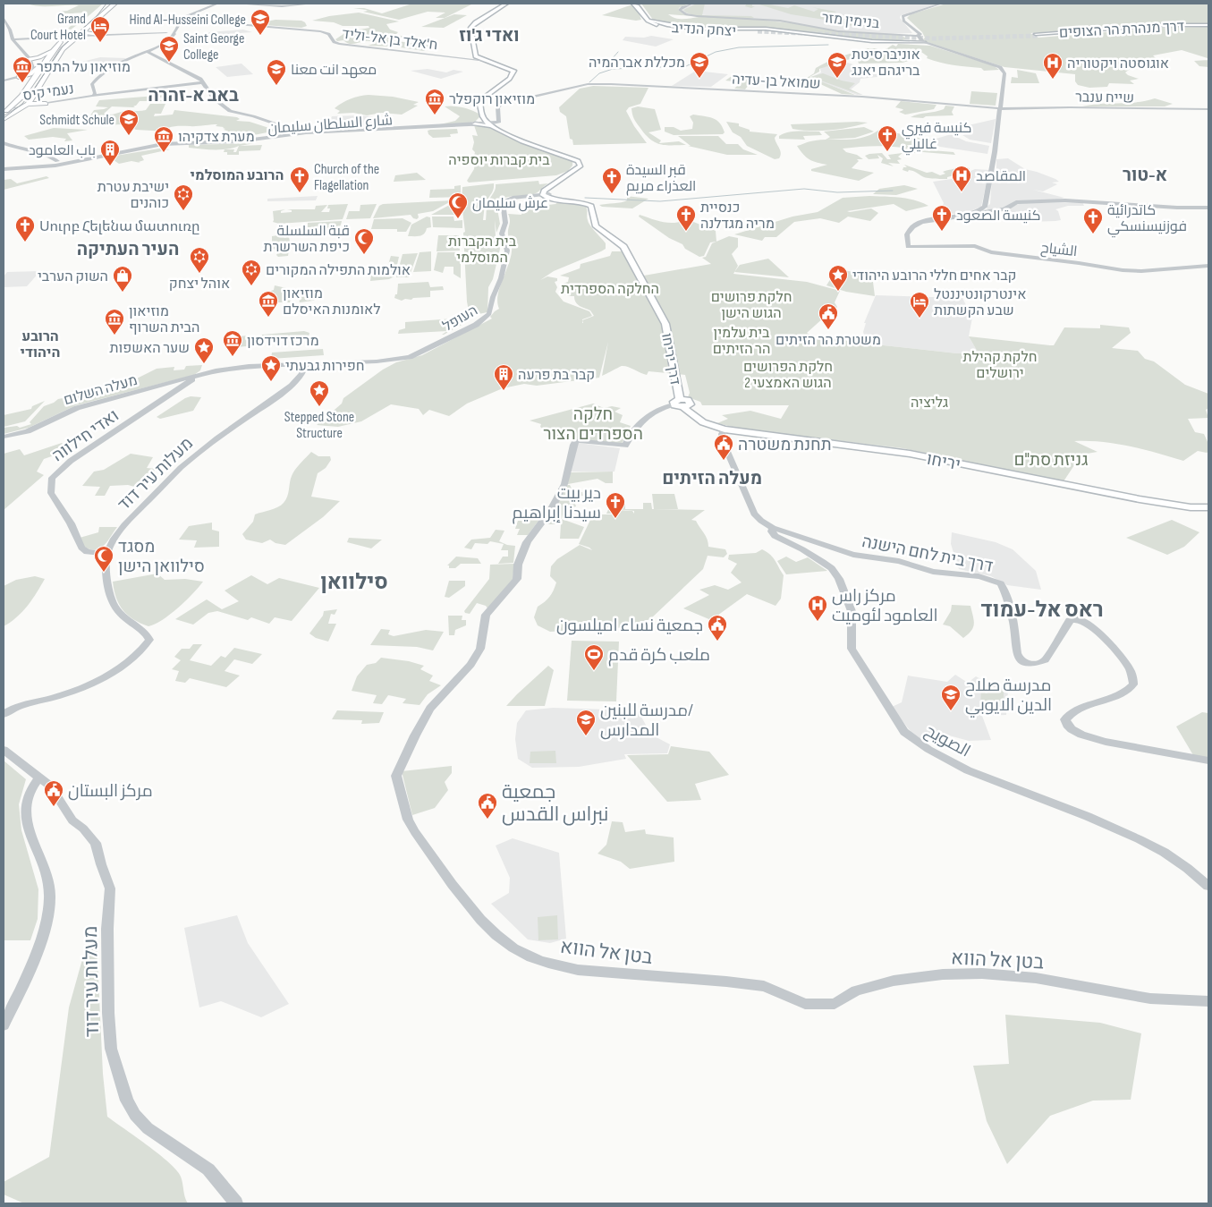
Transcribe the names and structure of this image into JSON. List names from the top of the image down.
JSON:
{
  "streets": {
    "main road": [
      "יצחק הנדיב",
      "דרך מנהרת הר הצופים",
      "דרך יריחו",
      "יריחו"
    ],
    "street": [
      "בנימין מזר",
      "ח'אלד בן אל-וליד",
      "שמואל בן-עדיה",
      "נעמי קיס",
      "שייח ענבר",
      "شارع السلطان سليمان",
      "الشياح",
      "העופל",
      "מעלה השלום",
      "ואדי חילווה",
      "מעלות עיר דוד",
      "דרך בית לחם הישנה",
      "الصويح",
      "בטן אל הווא"
    ]
  },
  "crossings": [
    ["שמואל בן-עדיה", "שייח ענבר"],
    ["העופל", "דרך יריחו"],
    ["העופל", "מעלה השלום"],
    ["העופל", "מעלות עיר דוד"],
    ["דרך יריחו", "יריחו"],
    ["דרך יריחו", "בטן אל הווא"],
    ["מעלה השלום", "ואדי חילווה"],
    ["מעלה השלום", "מעלות עיר דוד"],
    ["ואדי חילווה", "מעלות עיר דוד"],
    ["יריחו", "בטן אל הווא"],
    ["דרך בית לחם הישנה", "الصويح"]
  ],
  "districts": [
    "ואדי ג'וז",
    "באב א-זהרה",
    "הרובע המוסלמי",
    "א-טור",
    "העיר העתיקה",
    "הרובע היהודי",
    "מעלה הזיתים",
    "סילוואן",
    "ראס אל-עמוד"
  ],
  "parks": [
    "בית קברות יוספיה",
    "בית הקברות המוסלמי",
    "החלקה הספרדית",
    "חלקת פרושים הגוש הישן",
    "בית עלמין הר הזיתים",
    "חלקת קהילת ירושלים",
    "חלקת הפרושים הגוש האמצעי 2",
    "גליציה",
    "חלקה הספרדים הצור",
    "גניזת סת\"ם"
  ],
  "places": {
    "school or university": [
      "Hind Al-Husseini College",
      "Saint George College",
      "מכללת אברהמיה",
      "אוניברסיטת בריגהם יאנג",
      "معهد انت معنا",
      "Schmidt Schule",
      "مدرسة صلاح الدين الايوبي",
      "مدرسة للبنين/ المدارس"
    ],
    "hotel": ["Grand Court Hotel", "אינטרקונטיננטל שבע הקשתות"],
    "hospital": ["אוגוסטה ויקטוריה", "المقاصد", "مركز راس العامود لئوميت"],
    "museum": [
      "מוזיאון על התפר",
      "מוזיאון רוקפלר",
      "מערת צדקיהו",
      "מוזיאון לאומנות האיסלם",
      "מוזיאון הבית השרוף",
      "מרכז דוידסון"
    ],
    "church": [
      "كنيسة فيري غاليلي",
      "Church of the Flagellation",
      "قبر السيدة العذراء مريم",
      "כנסיית מריה מגדלנה",
      "كنيسة الصعود",
      "كاتدرائية فوزنيسنسكي",
      "Սուրբ Հելենա մատուռը",
      "دير بيت سيدنا إبراهيم"
    ],
    "building": ["باب العامود", "קבר בת פרעה"],
    "synagogue": ["ישיבת עטרת כוהנים", "אוהל יצחק", "אולמות התפילה המקורים"],
    "mosque": ["عرش سليمان", "قبة السلسلة כיפת השרשרת", "מסגד סילוואן הישן"],
    "place": [
      "קבר אחים חללי הרובע היהודי",
      "שער האשפות",
      "חפירות גבעתי",
      "Stepped Stone Structure"
    ],
    "shop": ["השוק הערבי"],
    "public building": [
      "משטרת הר הזיתים",
      "תחנת משטרה",
      "جمعية نساء اميلسون",
      "مركز البستان",
      "جمعية نبراس القدس"
    ],
    "sports": ["ملعب كرة قدم"]
  }
}
